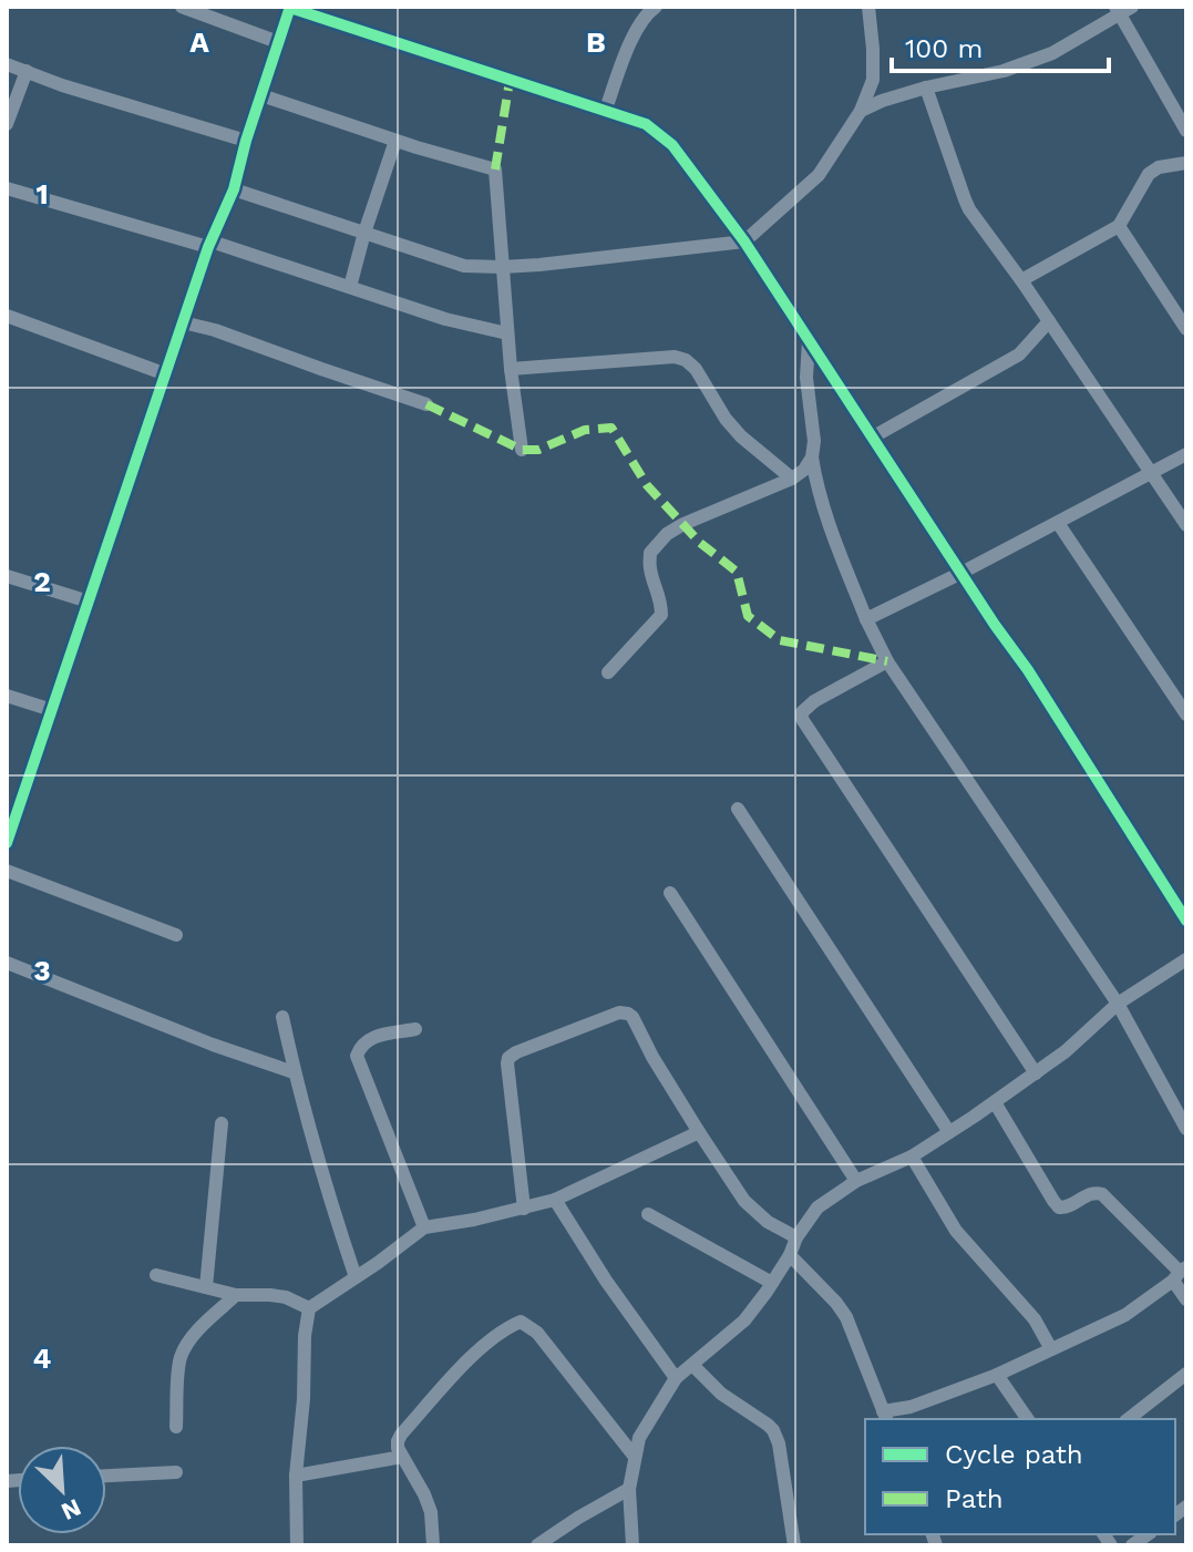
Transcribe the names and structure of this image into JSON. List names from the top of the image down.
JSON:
{
  "legend": ["Cycle path", "Path"],
  "scale_bar": "100 m",
  "north": "bottom right",
  "grid": {
    "columns": ["A", "B"],
    "rows": [
      "1",
      "2",
      "3",
      "4"
    ]
  }
}
